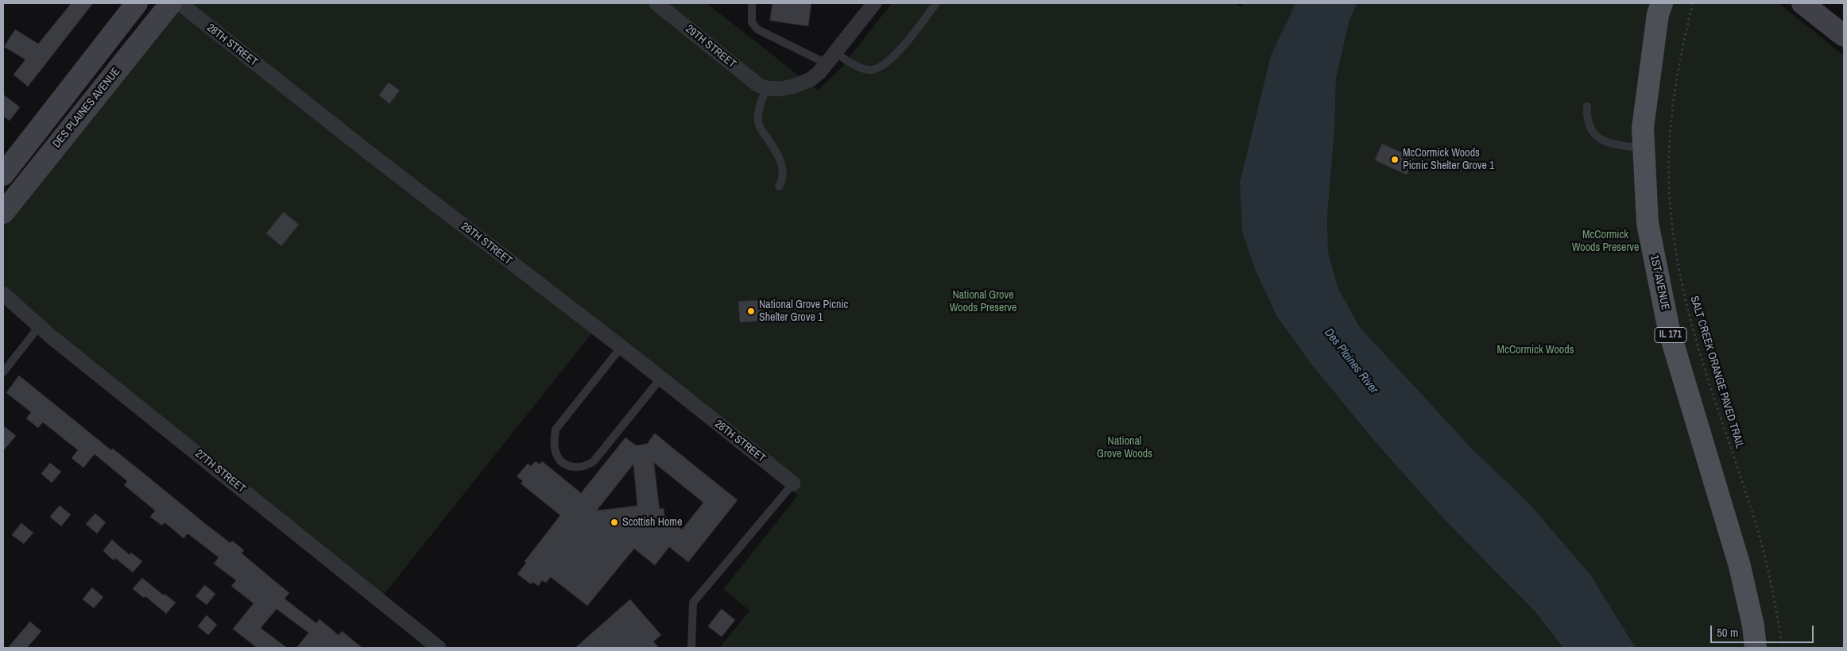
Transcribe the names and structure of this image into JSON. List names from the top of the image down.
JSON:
{
  "streets": {
    "main road": ["1ST AVENUE", "IL 171"],
    "street": [
      "28TH STREET",
      "29TH STREET",
      "DES PLAINES AVENUE",
      "27TH STREET"
    ],
    "path": ["SALT CREEK ORANGE PAVED TRAIL"]
  },
  "water": ["Des Plaines River"],
  "parks": [
    "McCormick Woods Preserve",
    "National Grove Woods Preserve",
    "McCormick Woods",
    "National Grove Woods"
  ],
  "places": ["McCormick Woods Picnic Shelter Grove 1", "National Grove Picnic Shelter Grove 1", "Scottish Home"],
  "scale_bar": "50 m"
}
